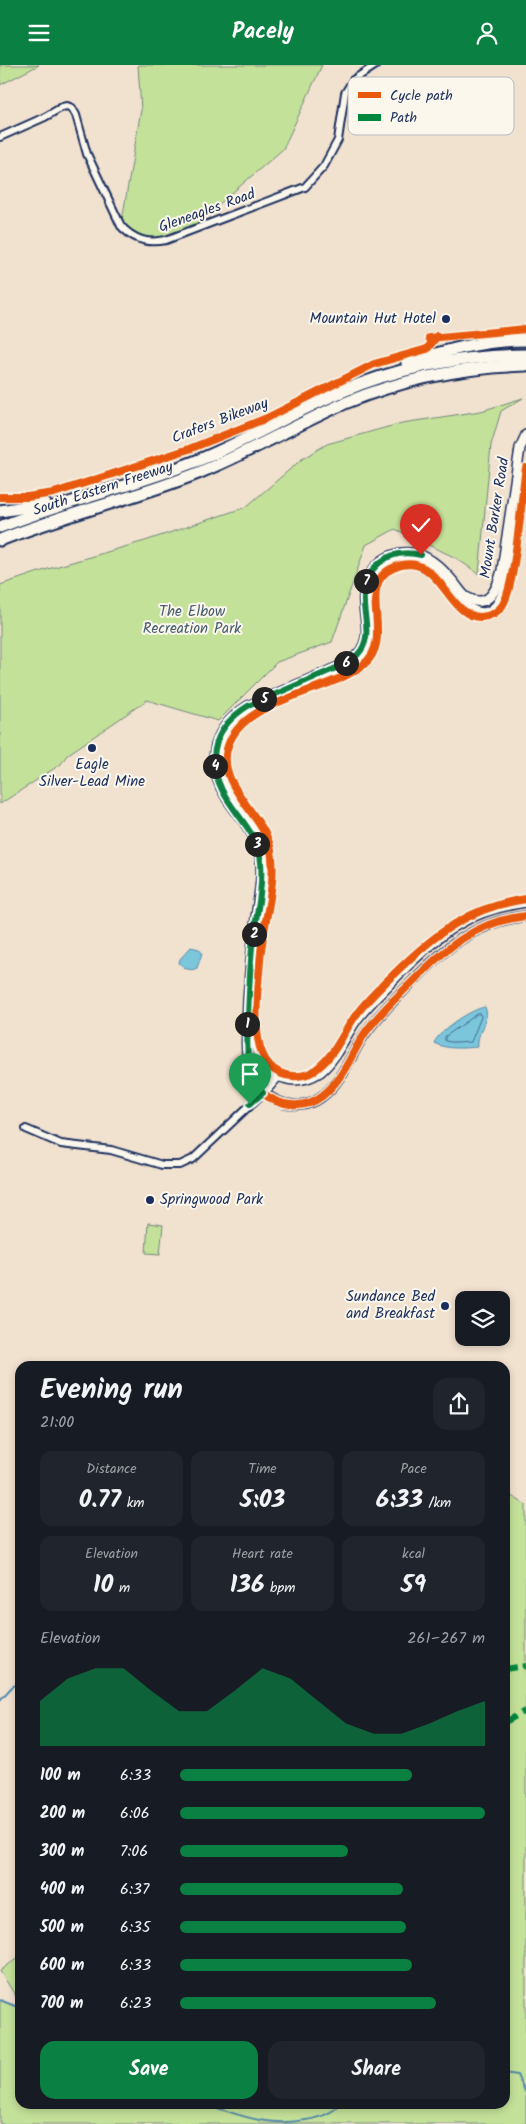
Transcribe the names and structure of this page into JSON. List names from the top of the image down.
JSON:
{
  "streets": {
    "highway": ["South Eastern Freeway"],
    "main road": ["Mount Barker Road"],
    "street": ["Gleneagles Road"],
    "cycle path": ["Crafers Bikeway"]
  },
  "parks": ["The Elbow Recreation Park"],
  "places": [
    "Mountain Hut Hotel",
    "Eagle Silver-Lead Mine",
    "Springwood Park",
    "Sundance Bed and Breakfast"
  ],
  "legend": ["Cycle path", "Path"],
  "page": {
    "header": "Pacely",
    "pins": [
      "7",
      "6",
      "5",
      "4",
      "3",
      "2",
      "1"
    ],
    "heading": ["Evening run", "21:00"],
    "stats": [
      ["Distance", "0.77 km"],
      ["Time", "5:03"],
      ["Pace", "6:33 /km"],
      ["Elevation", "10 m"],
      ["Heart rate", "136 bpm"],
      ["kcal", "59"]
    ],
    "chart": ["Elevation", "261–267 m"],
    "list": [
      {
        "name": "100 m",
        "note": "6:33"
      },
      {
        "name": "200 m",
        "note": "6:06"
      },
      {
        "name": "300 m",
        "note": "7:06"
      },
      {
        "name": "400 m",
        "note": "6:37"
      },
      {
        "name": "500 m",
        "note": "6:35"
      },
      {
        "name": "600 m",
        "note": "6:33"
      },
      {
        "name": "700 m",
        "note": "6:23"
      }
    ],
    "buttons": ["Save", "Share"]
  }
}
